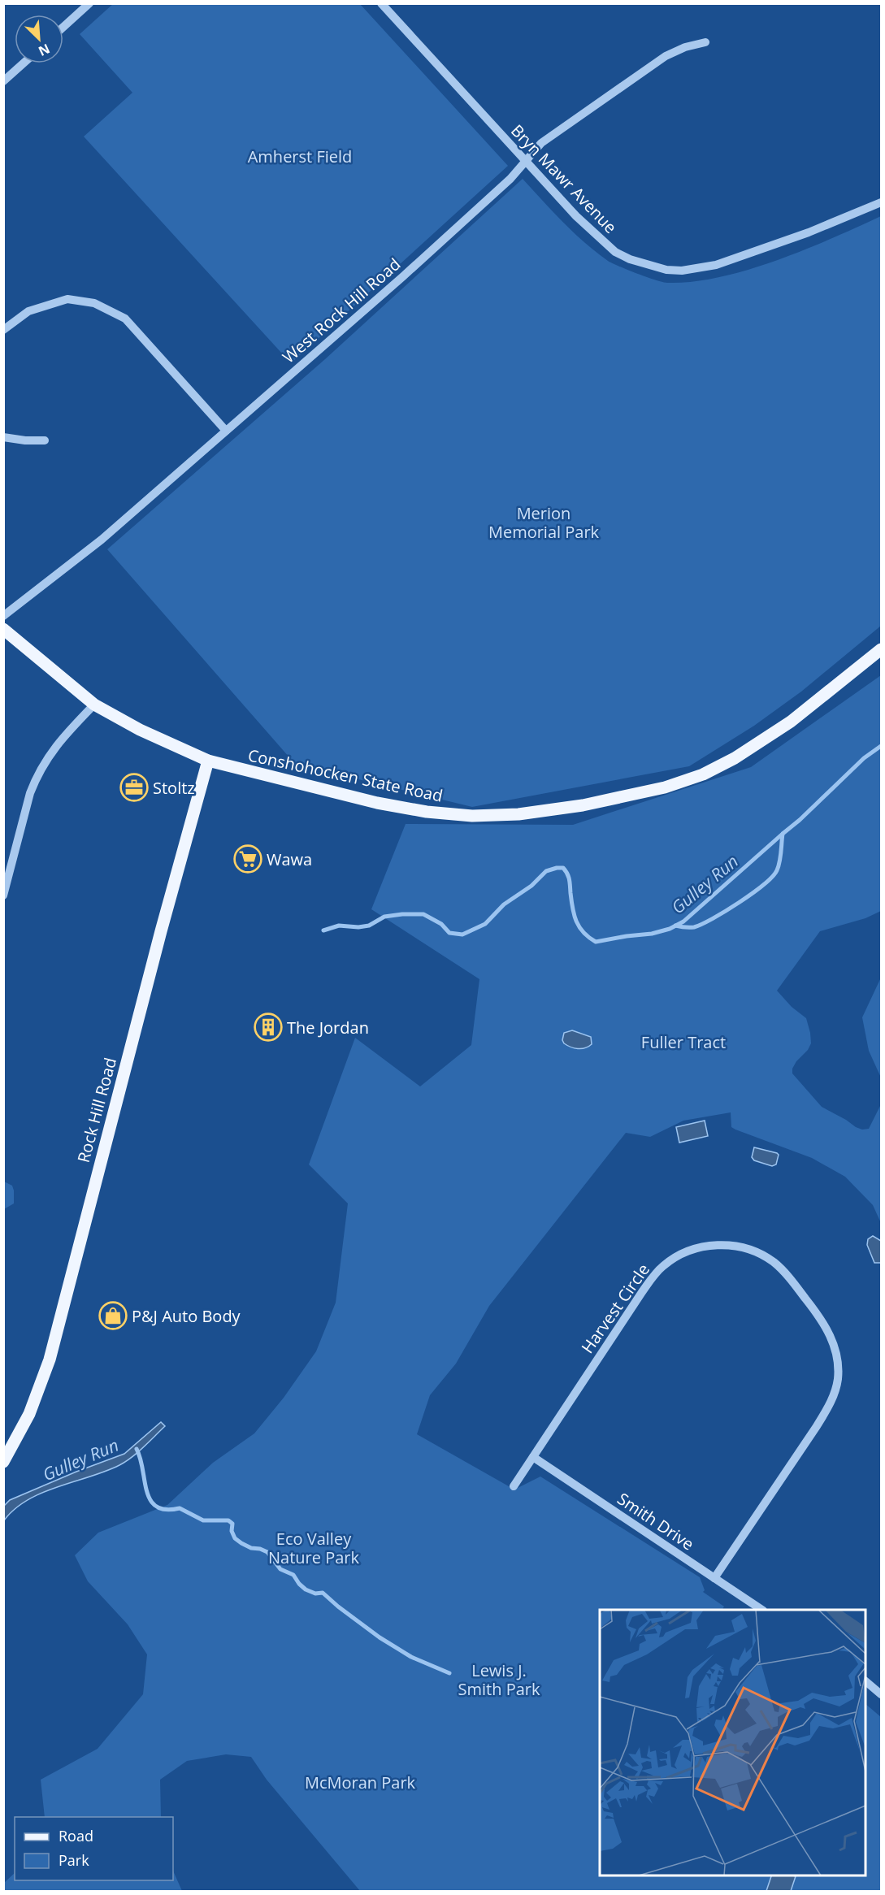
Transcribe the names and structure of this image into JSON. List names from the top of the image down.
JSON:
{
  "streets": {
    "main road": ["Conshohocken State Road", "Rock Hill Road"],
    "street": [
      "Bryn Mawr Avenue",
      "West Rock Hill Road",
      "Harvest Circle",
      "Smith Drive"
    ]
  },
  "crossings": [
    ["Bryn Mawr Avenue", "West Rock Hill Road"],
    ["Conshohocken State Road", "Rock Hill Road"],
    ["Harvest Circle", "Smith Drive"]
  ],
  "water": ["Gulley Run"],
  "parks": [
    "Amherst Field",
    "Merion Memorial Park",
    "Fuller Tract",
    "Eco Valley Nature Park",
    "Lewis J. Smith Park",
    "McMoran Park"
  ],
  "places": {
    "office": ["Stoltz"],
    "supermarket": ["Wawa"],
    "building": ["The Jordan"],
    "shop": ["P&J Auto Body"]
  },
  "legend": ["Road", "Park"],
  "north": "bottom right"
}
